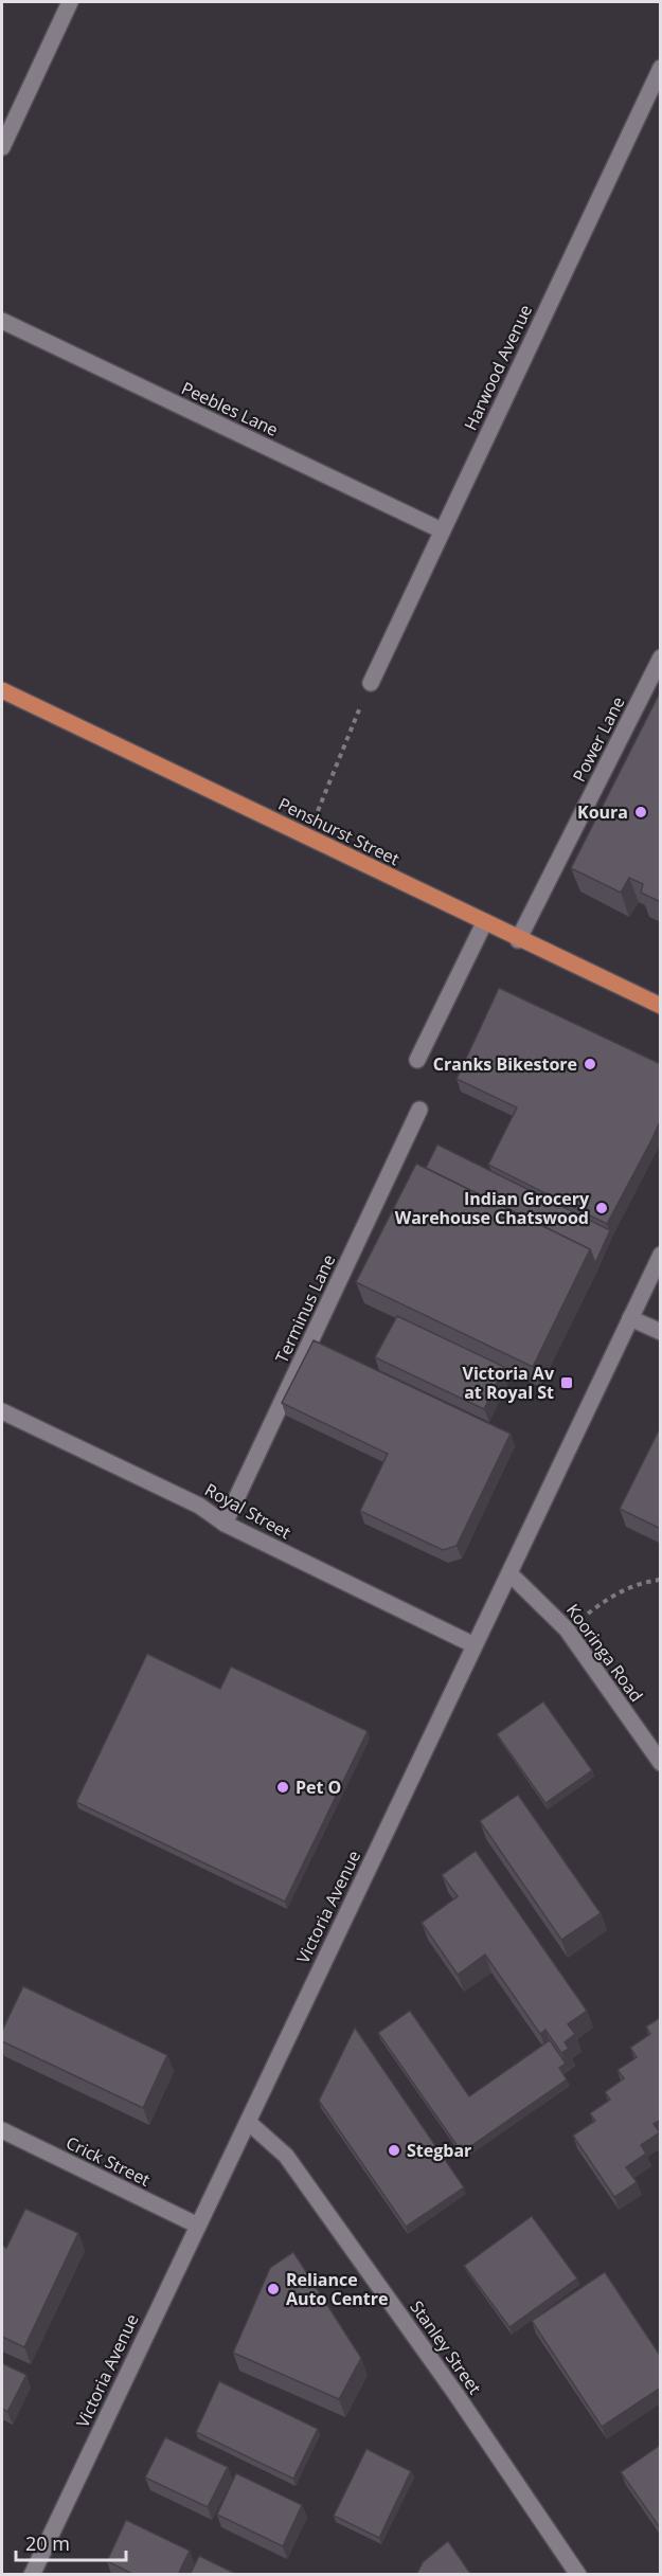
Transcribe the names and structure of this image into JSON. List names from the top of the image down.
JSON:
{
  "streets": {
    "main road": ["Penshurst Street"],
    "street": [
      "Harwood Avenue",
      "Peebles Lane",
      "Power Lane",
      "Terminus Lane",
      "Royal Street",
      "Kooringa Road",
      "Victoria Avenue",
      "Crick Street",
      "Stanley Street"
    ]
  },
  "crossings": [
    ["Harwood Avenue", "Peebles Lane"],
    ["Power Lane", "Penshurst Street"],
    ["Terminus Lane", "Royal Street"],
    ["Royal Street", "Victoria Avenue"],
    ["Kooringa Road", "Victoria Avenue"],
    ["Victoria Avenue", "Crick Street"],
    ["Victoria Avenue", "Stanley Street"]
  ],
  "places": {
    "other": [
      "Koura",
      "Cranks Bikestore",
      "Indian Grocery Warehouse Chatswood",
      "Pet O",
      "Stegbar",
      "Reliance Auto Centre"
    ],
    "transit": ["Victoria Av at Royal St"]
  },
  "scale_bar": "20 m"
}
